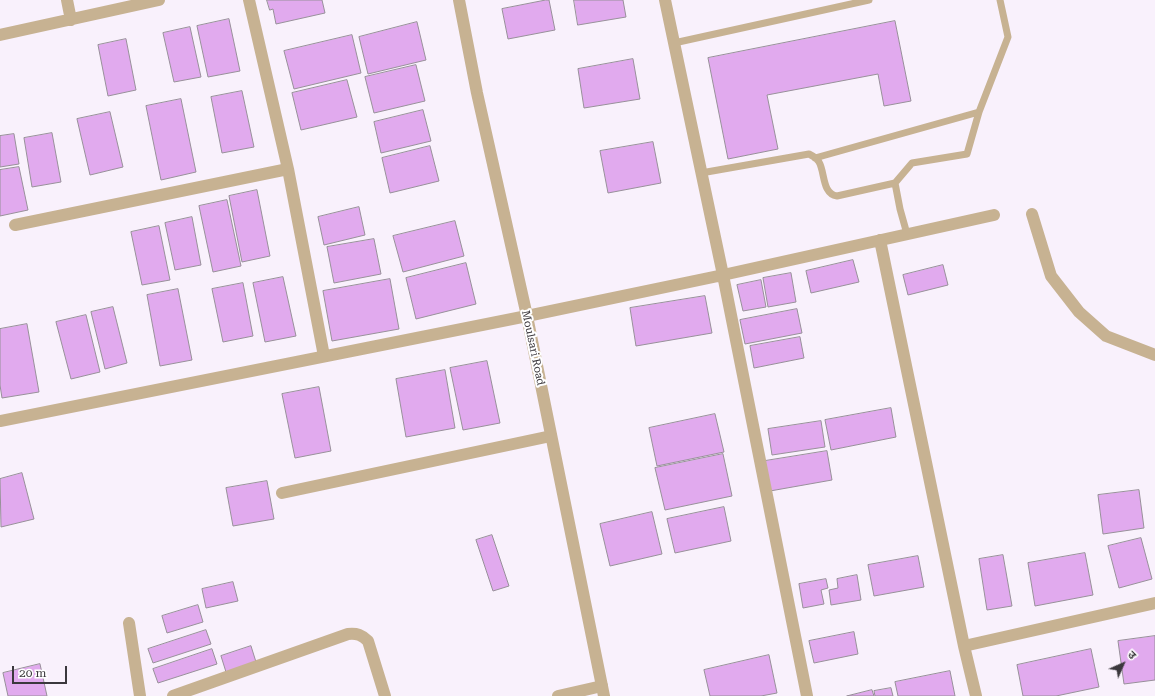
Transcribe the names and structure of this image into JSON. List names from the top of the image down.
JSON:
{
  "streets": {
    "street": ["Moulsari Road"]
  },
  "scale_bar": "20 m",
  "north": "top right"
}
